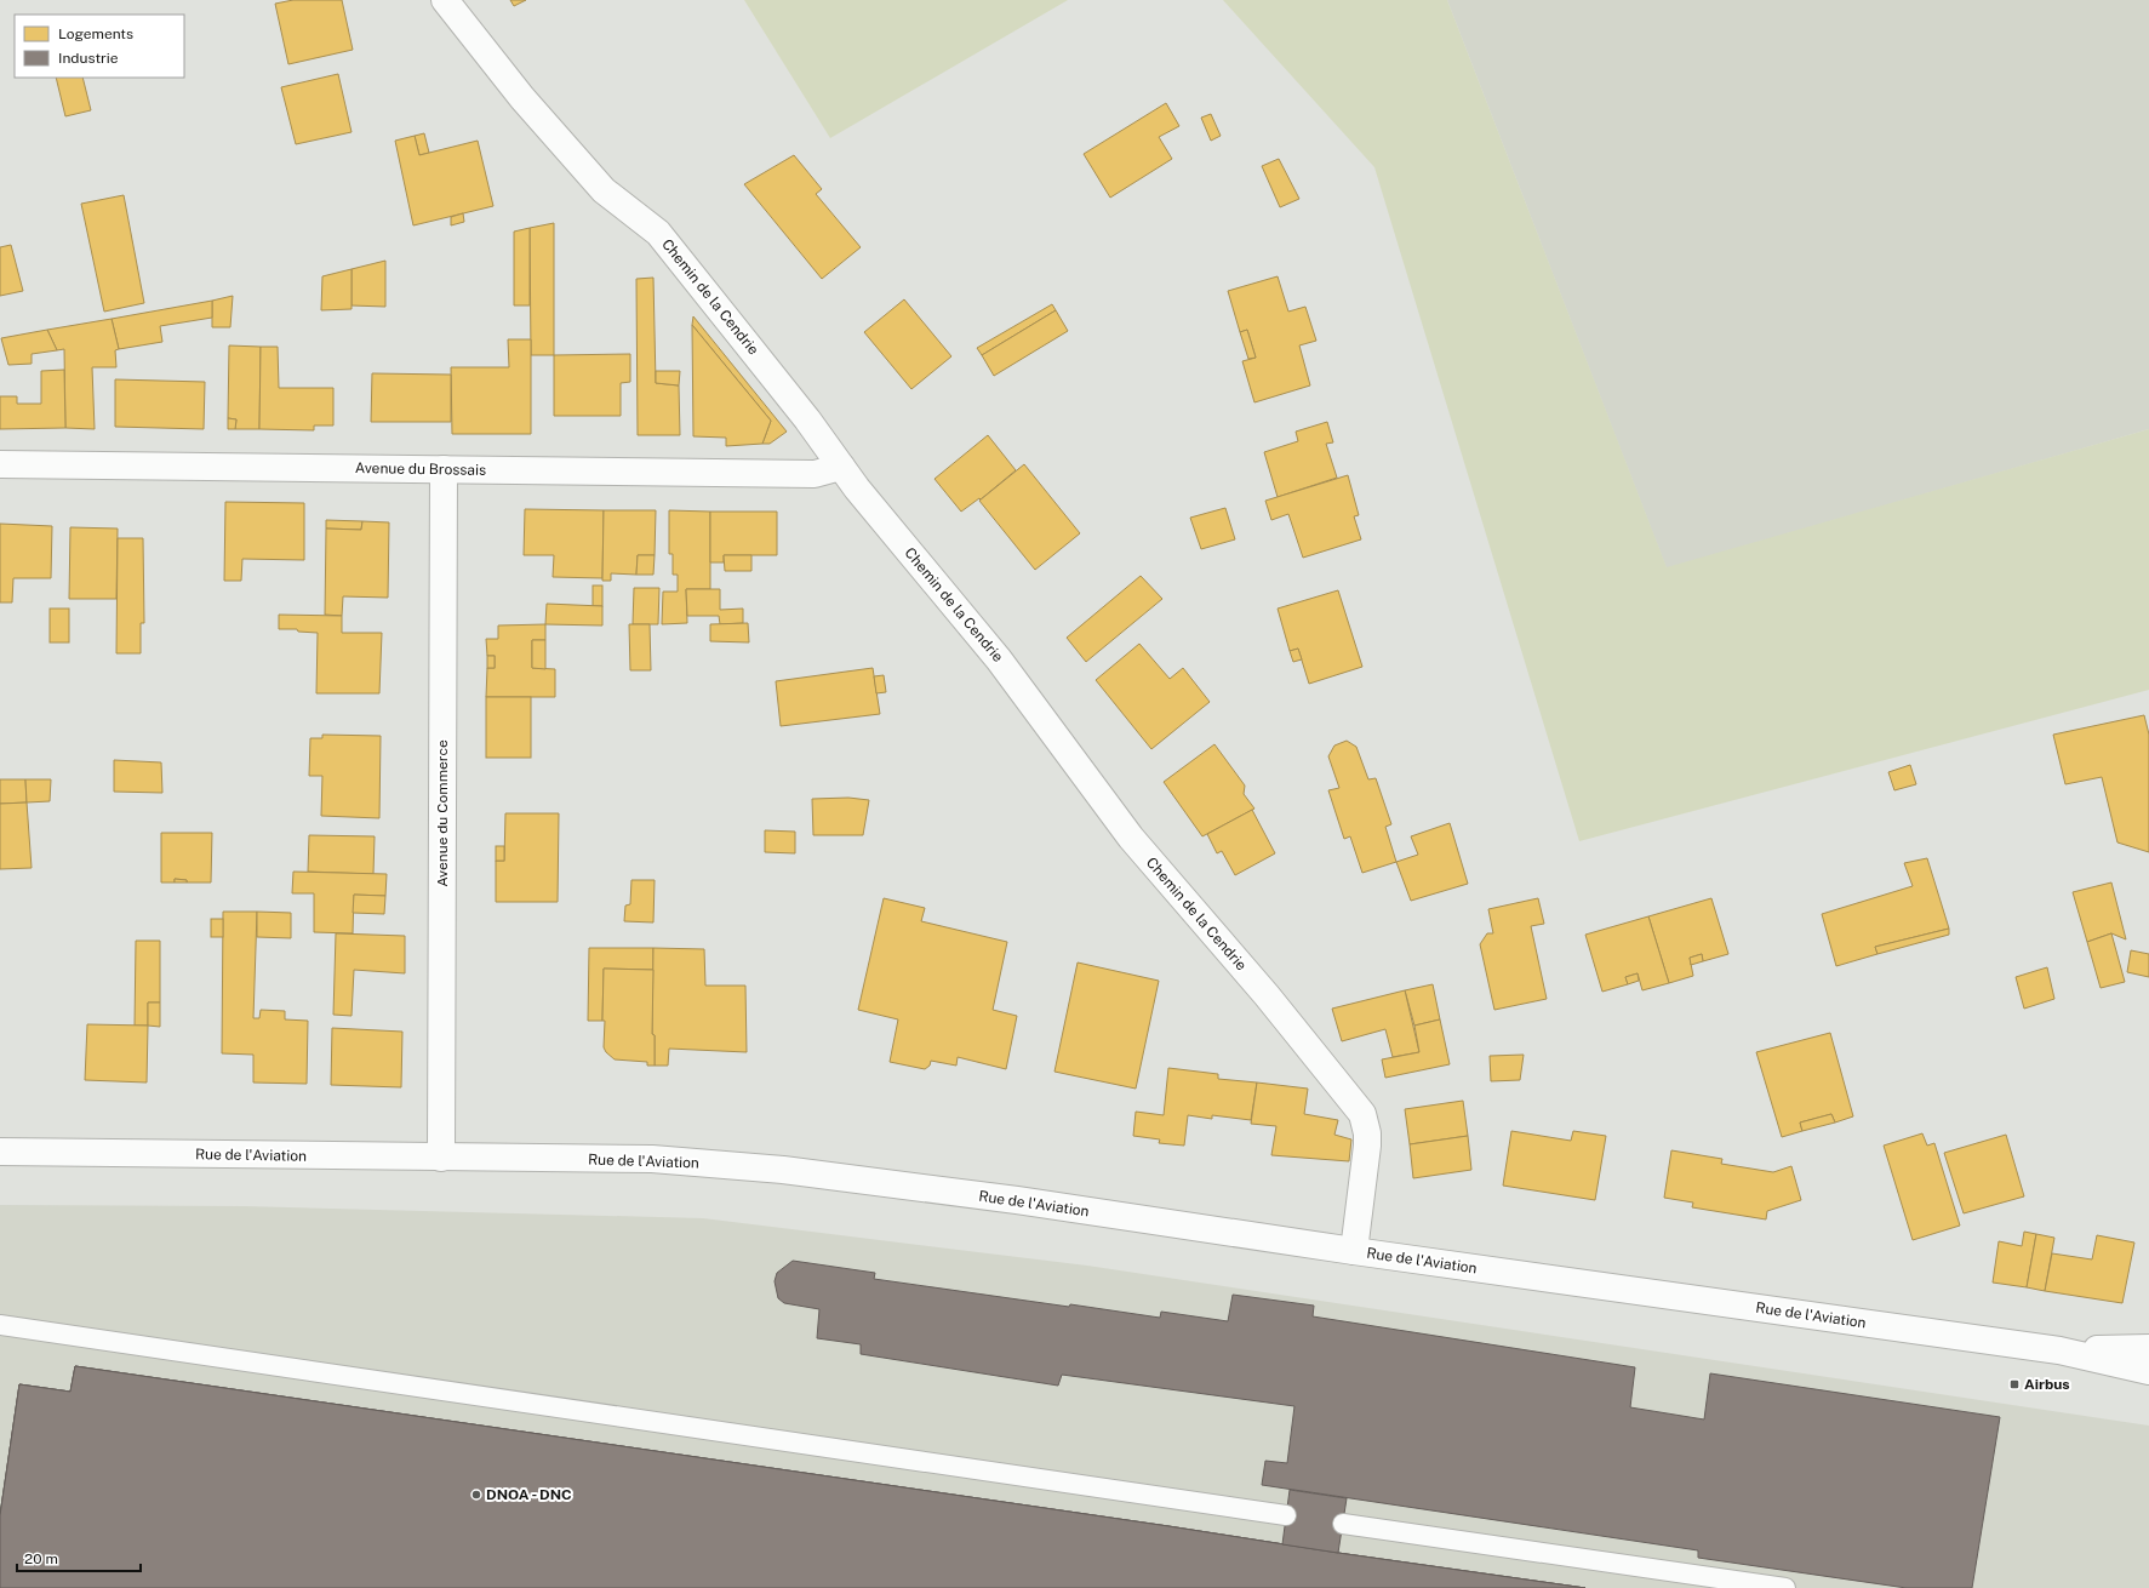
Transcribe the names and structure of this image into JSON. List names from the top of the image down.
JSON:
{
  "streets": {
    "street": [
      "Chemin de la Cendrie",
      "Avenue du Brossais",
      "Avenue du Commerce",
      "Rue de l'Aviation"
    ]
  },
  "crossings": [
    ["Chemin de la Cendrie", "Avenue du Brossais"],
    ["Chemin de la Cendrie", "Rue de l'Aviation"],
    ["Avenue du Brossais", "Avenue du Commerce"],
    ["Avenue du Commerce", "Rue de l'Aviation"]
  ],
  "places": {
    "transit": ["Airbus"],
    "other": ["DNOA - DNC"]
  },
  "legend": ["Logements", "Industrie"],
  "scale_bar": "20 m"
}
